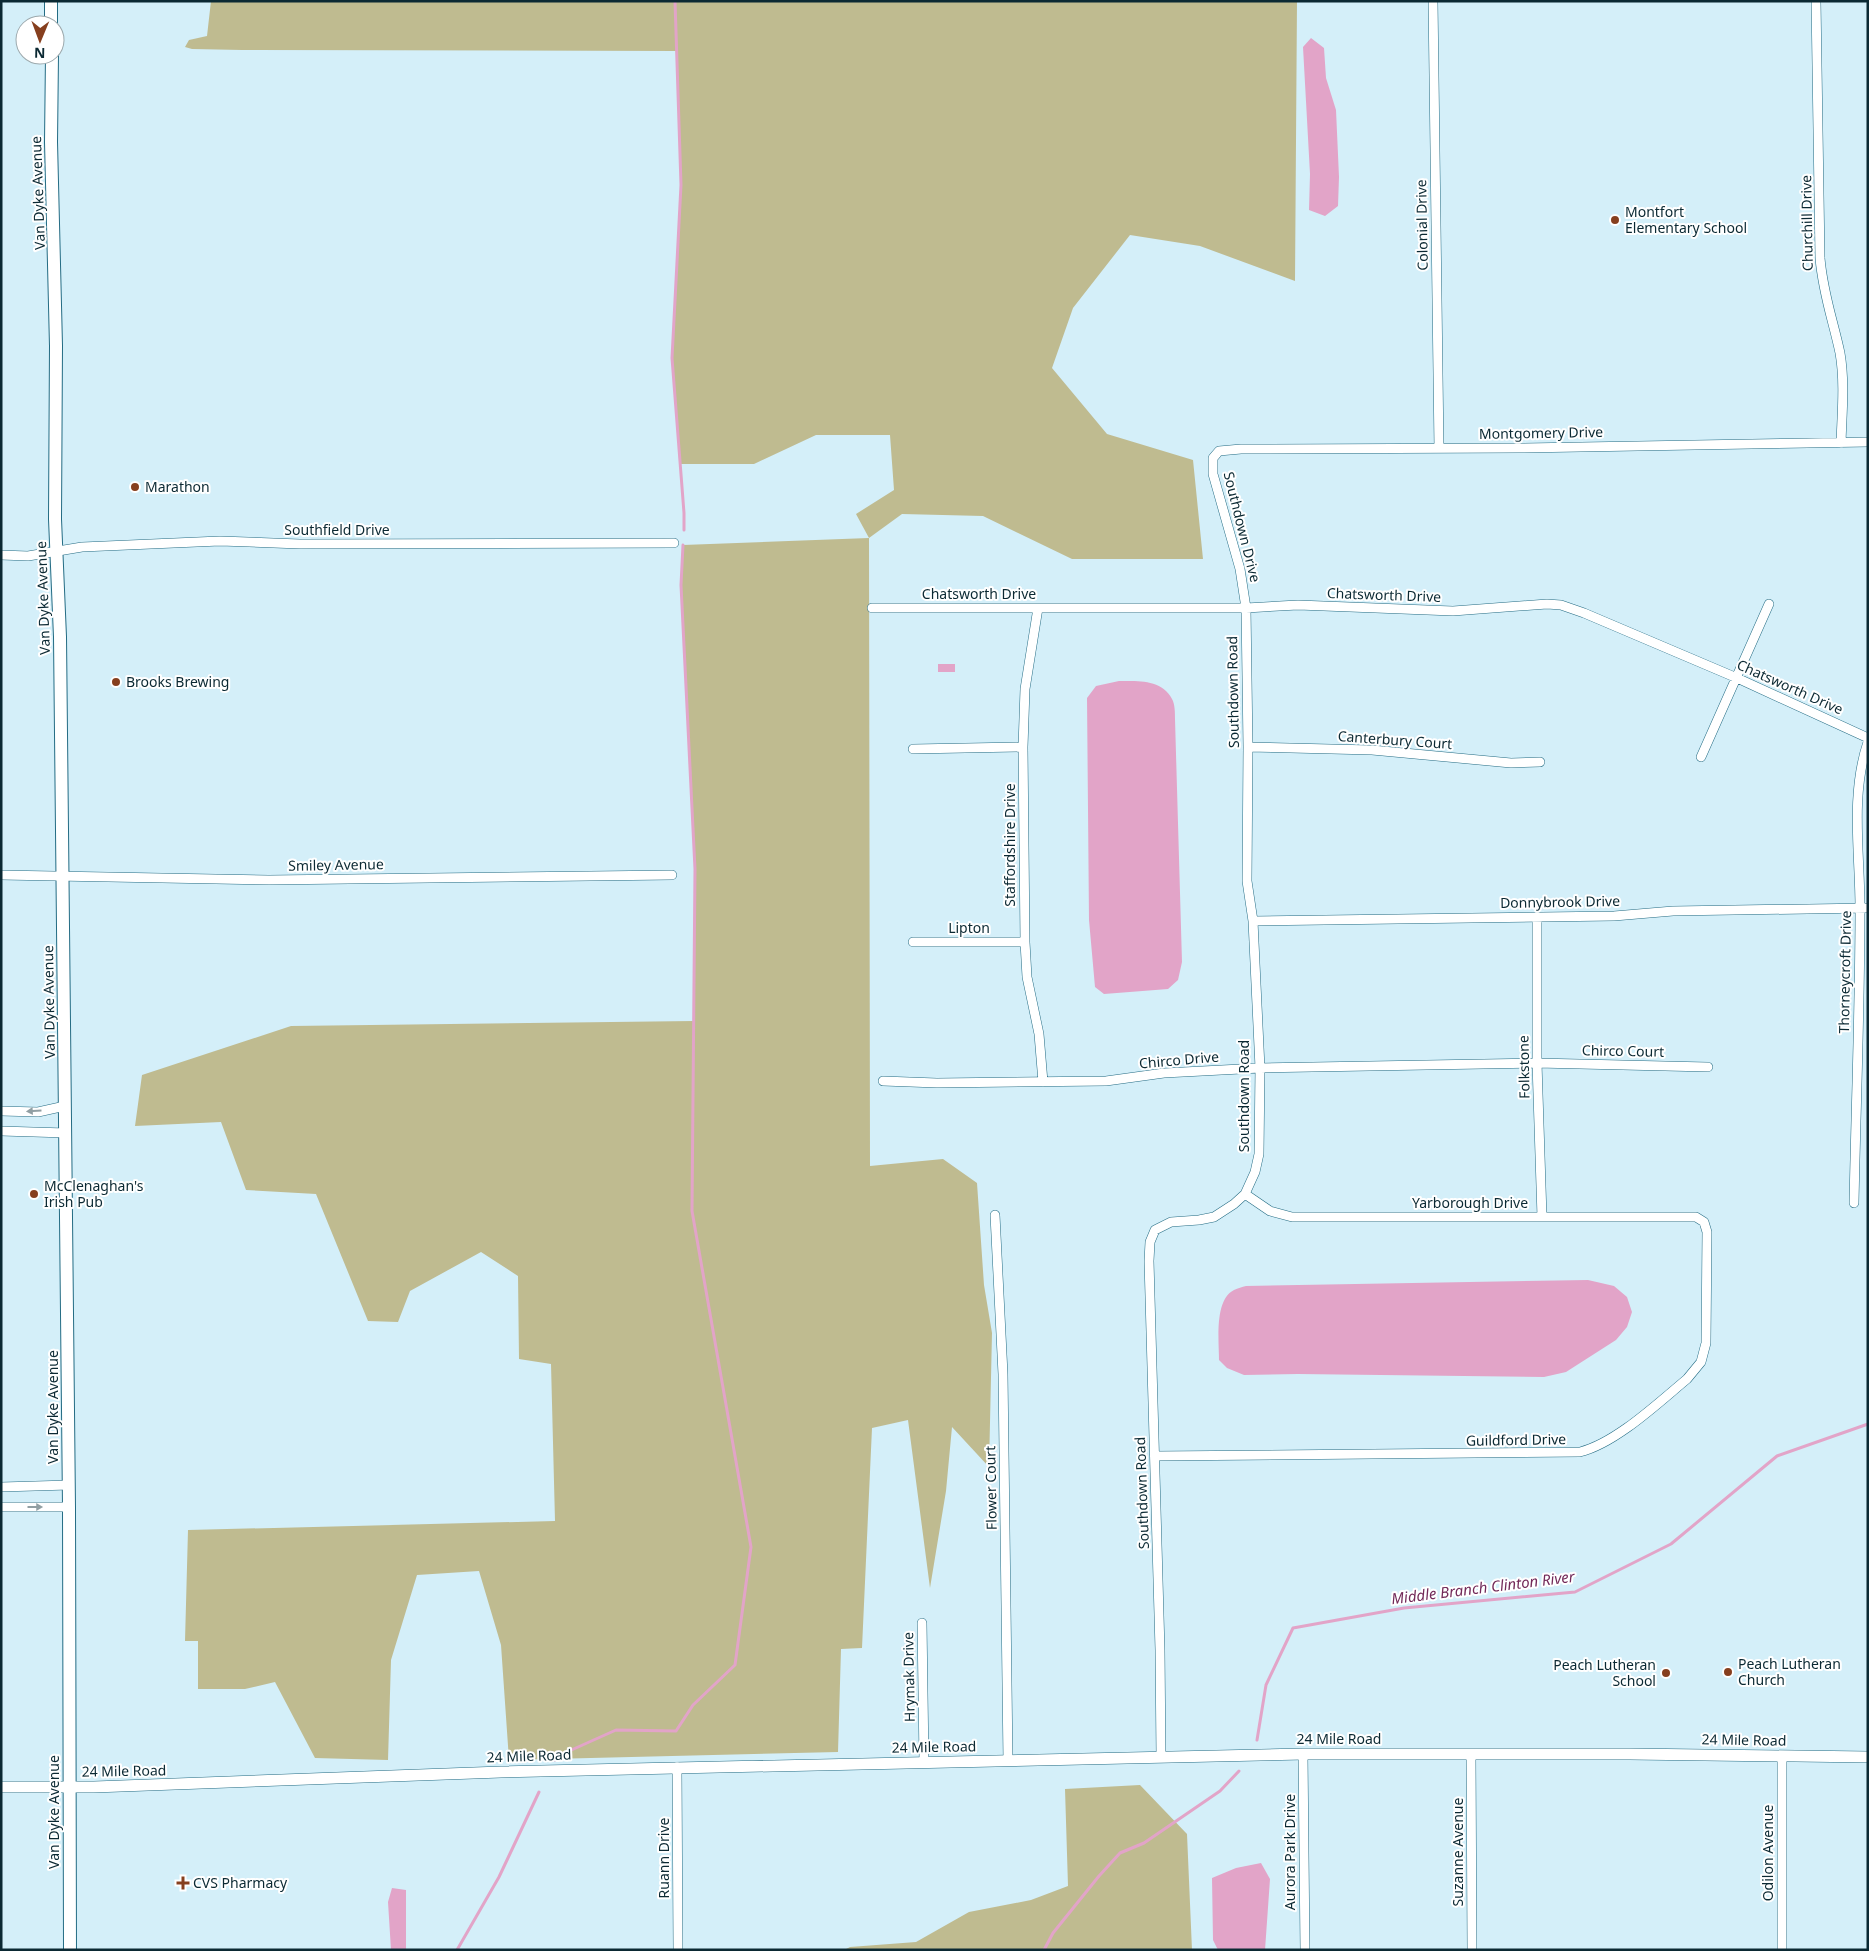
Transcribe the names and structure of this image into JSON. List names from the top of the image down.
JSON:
{
  "streets": {
    "main road": ["Van Dyke Avenue"],
    "street": [
      "Churchill Drive",
      "Colonial Drive",
      "Montgomery Drive",
      "Southdown Drive",
      "Southfield Drive",
      "Chatsworth Drive",
      "Southdown Road",
      "Canterbury Court",
      "Staffordshire Drive",
      "Smiley Avenue",
      "Donnybrook Drive",
      "Lipton",
      "Thorneycroft Drive",
      "Chirco Court",
      "Chirco Drive",
      "Folkstone",
      "Yarborough Drive",
      "Guildford Drive",
      "Flower Court",
      "Hrymak Drive",
      "24 Mile Road",
      "Aurora Park Drive",
      "Suzanne Avenue",
      "Odilon Avenue",
      "Ruann Drive"
    ]
  },
  "crossings": [
    ["Van Dyke Avenue", "Southfield Drive"],
    ["Van Dyke Avenue", "Smiley Avenue"],
    ["Van Dyke Avenue", "24 Mile Road"],
    ["Churchill Drive", "Montgomery Drive"],
    ["Colonial Drive", "Montgomery Drive"],
    ["Montgomery Drive", "Southdown Drive"],
    ["Southdown Drive", "Chatsworth Drive"],
    ["Southdown Drive", "Southdown Road"],
    ["Chatsworth Drive", "Southdown Road"],
    ["Chatsworth Drive", "Staffordshire Drive"],
    ["Southdown Road", "Canterbury Court"],
    ["Southdown Road", "Donnybrook Drive"],
    ["Southdown Road", "Chirco Drive"],
    ["Southdown Road", "Yarborough Drive"],
    ["Southdown Road", "Guildford Drive"],
    ["Southdown Road", "24 Mile Road"],
    ["Staffordshire Drive", "Lipton"],
    ["Staffordshire Drive", "Chirco Drive"],
    ["Donnybrook Drive", "Thorneycroft Drive"],
    ["Donnybrook Drive", "Folkstone"],
    ["Chirco Court", "Chirco Drive"],
    ["Chirco Court", "Folkstone"],
    ["Chirco Drive", "Folkstone"],
    ["Folkstone", "Yarborough Drive"],
    ["Yarborough Drive", "Guildford Drive"],
    ["Flower Court", "24 Mile Road"],
    ["Hrymak Drive", "24 Mile Road"],
    ["24 Mile Road", "Aurora Park Drive"],
    ["24 Mile Road", "Suzanne Avenue"],
    ["24 Mile Road", "Odilon Avenue"],
    ["24 Mile Road", "Ruann Drive"]
  ],
  "water": ["Middle Branch Clinton River"],
  "places": {
    "other": [
      "Montfort Elementary School",
      "Marathon",
      "Brooks Brewing",
      "McClenaghan's Irish Pub",
      "Peach Lutheran Church",
      "Peach Lutheran School"
    ],
    "health": ["CVS Pharmacy"]
  },
  "north": "bottom"
}
